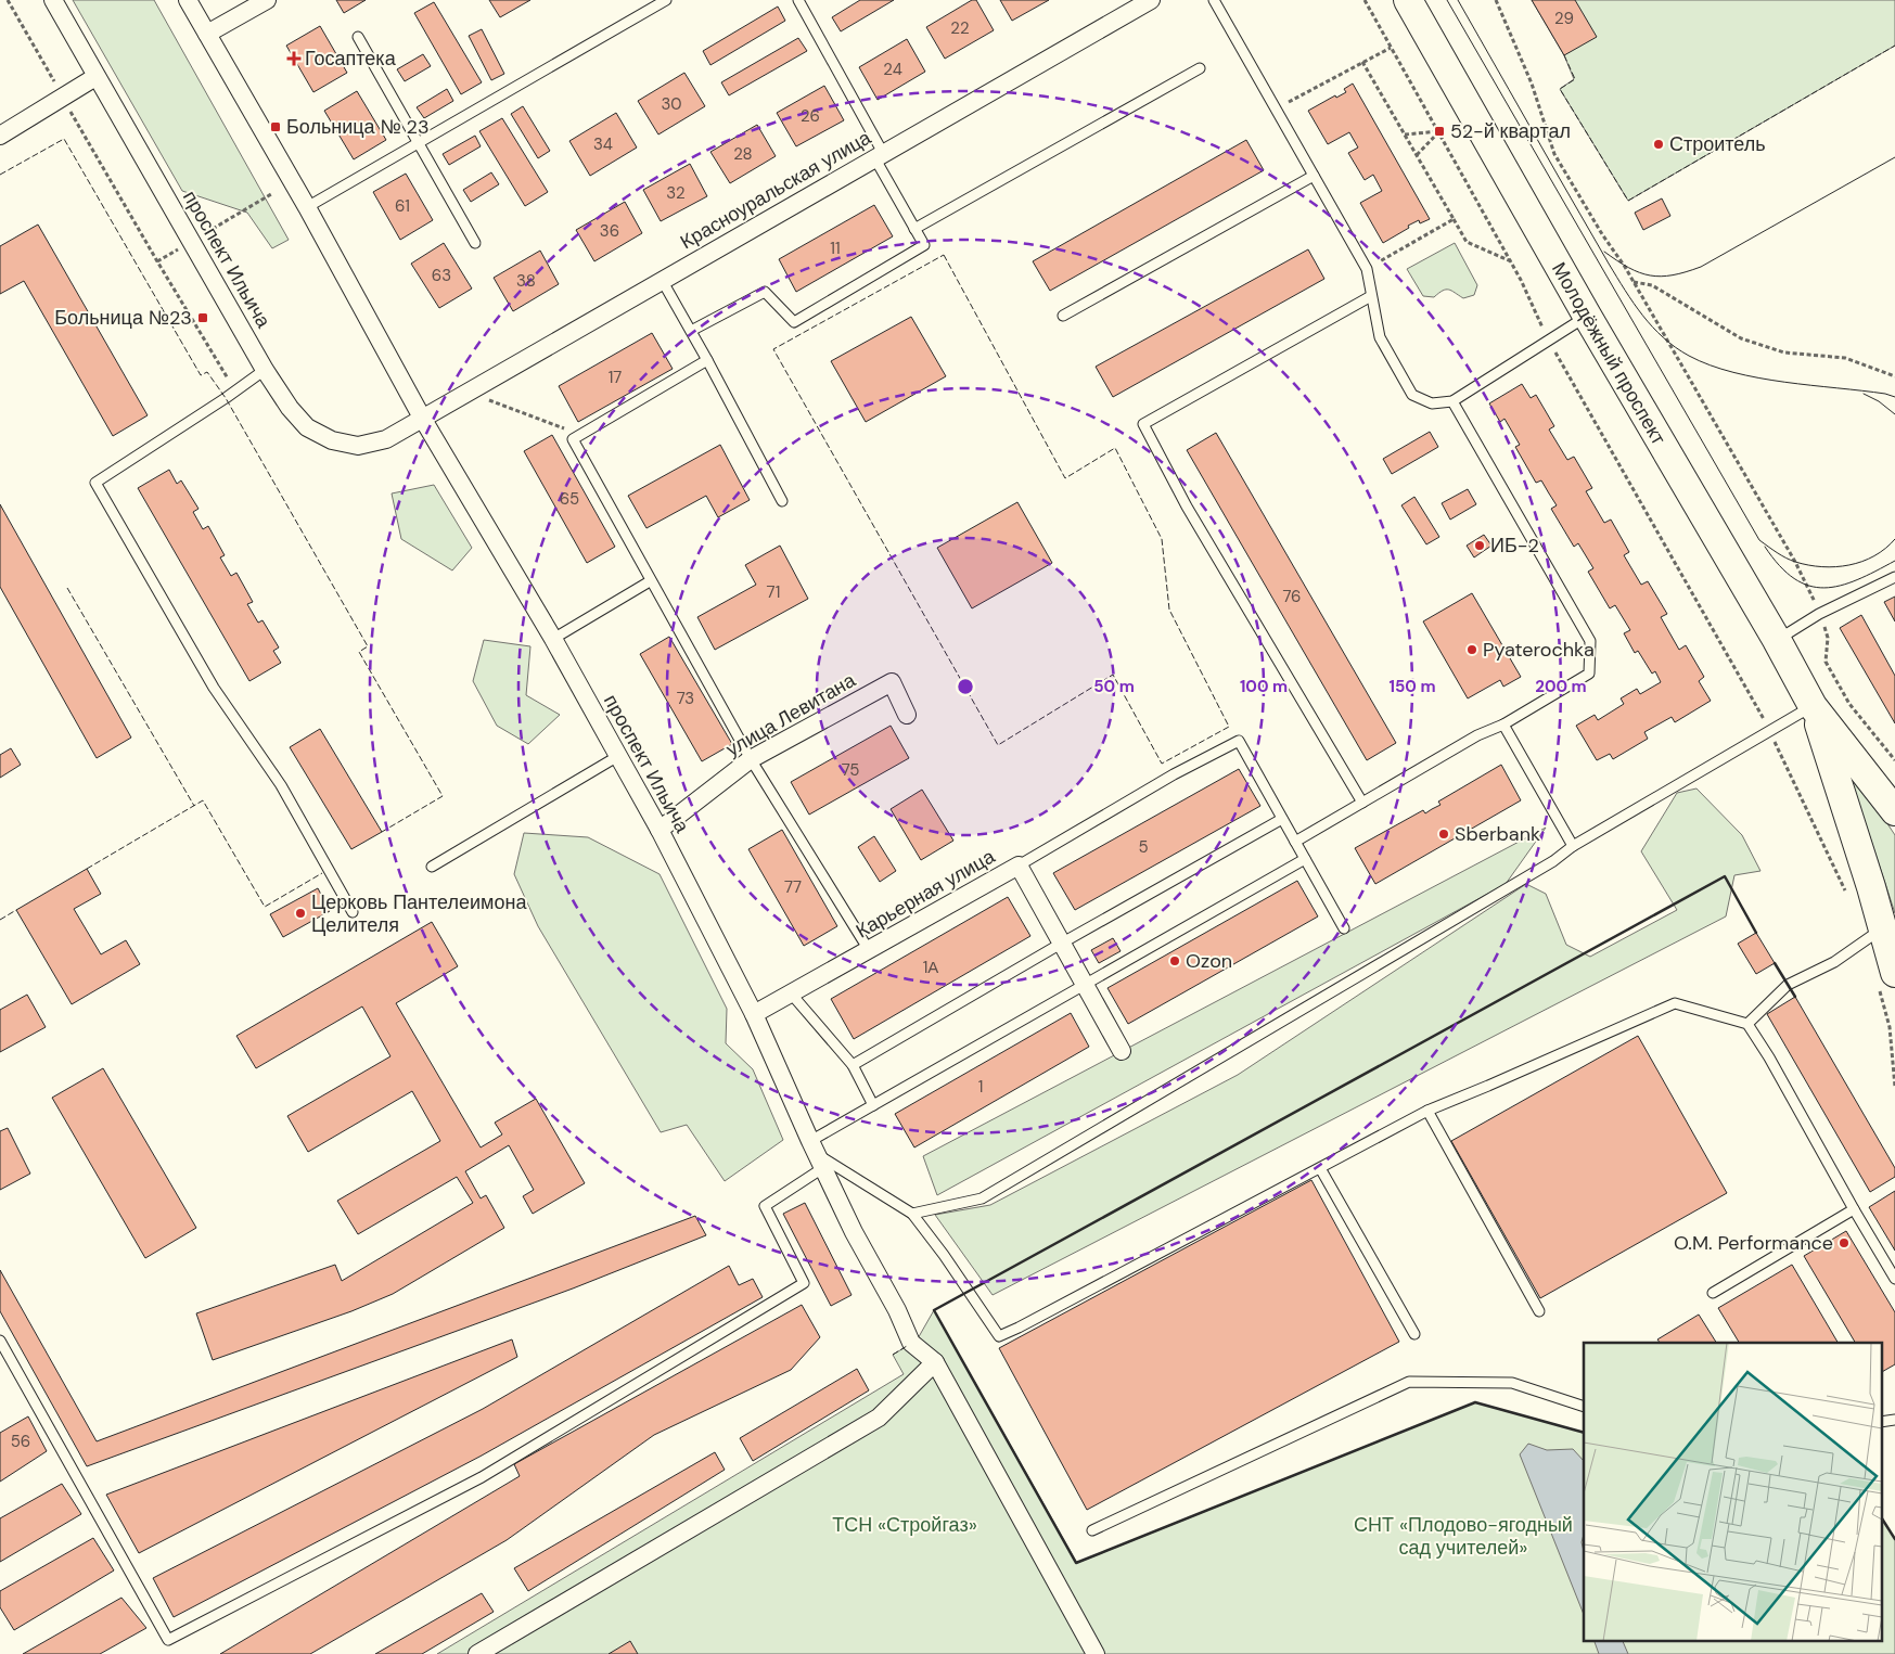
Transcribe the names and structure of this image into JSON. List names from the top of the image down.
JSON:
{
  "streets": {
    "main road": ["Молодёжный проспект"],
    "street": [
      "Красноуральская улица",
      "проспект Ильича",
      "улица Левитана",
      "Карьерная улица"
    ]
  },
  "crossings": [
    ["Красноуральская улица", "проспект Ильича"],
    ["проспект Ильича", "улица Левитана"],
    ["проспект Ильича", "Карьерная улица"]
  ],
  "parks": ["ТСН «Стройгаз»", "СНТ «Плодово-ягодный сад учителей»"],
  "places": {
    "health": ["Госаптека"],
    "transit": ["Больница № 23", "52-й квартал", "Больница №23"],
    "other": [
      "Строитель",
      "ИБ-2",
      "Pyaterochka",
      "Sberbank",
      "Церковь Пантелеимона Целителя",
      "Ozon",
      "O.M. Performance"
    ]
  },
  "house_numbers": [
    "29",
    "22",
    "24",
    "30",
    "26",
    "34",
    "28",
    "32",
    "61",
    "36",
    "11",
    "63",
    "38",
    "17",
    "65",
    "71",
    "76",
    "73",
    "75",
    "5",
    "77",
    "1А",
    "1",
    "56"
  ],
  "rings": [
    "50 m",
    "100 m",
    "150 m",
    "200 m"
  ]
}
